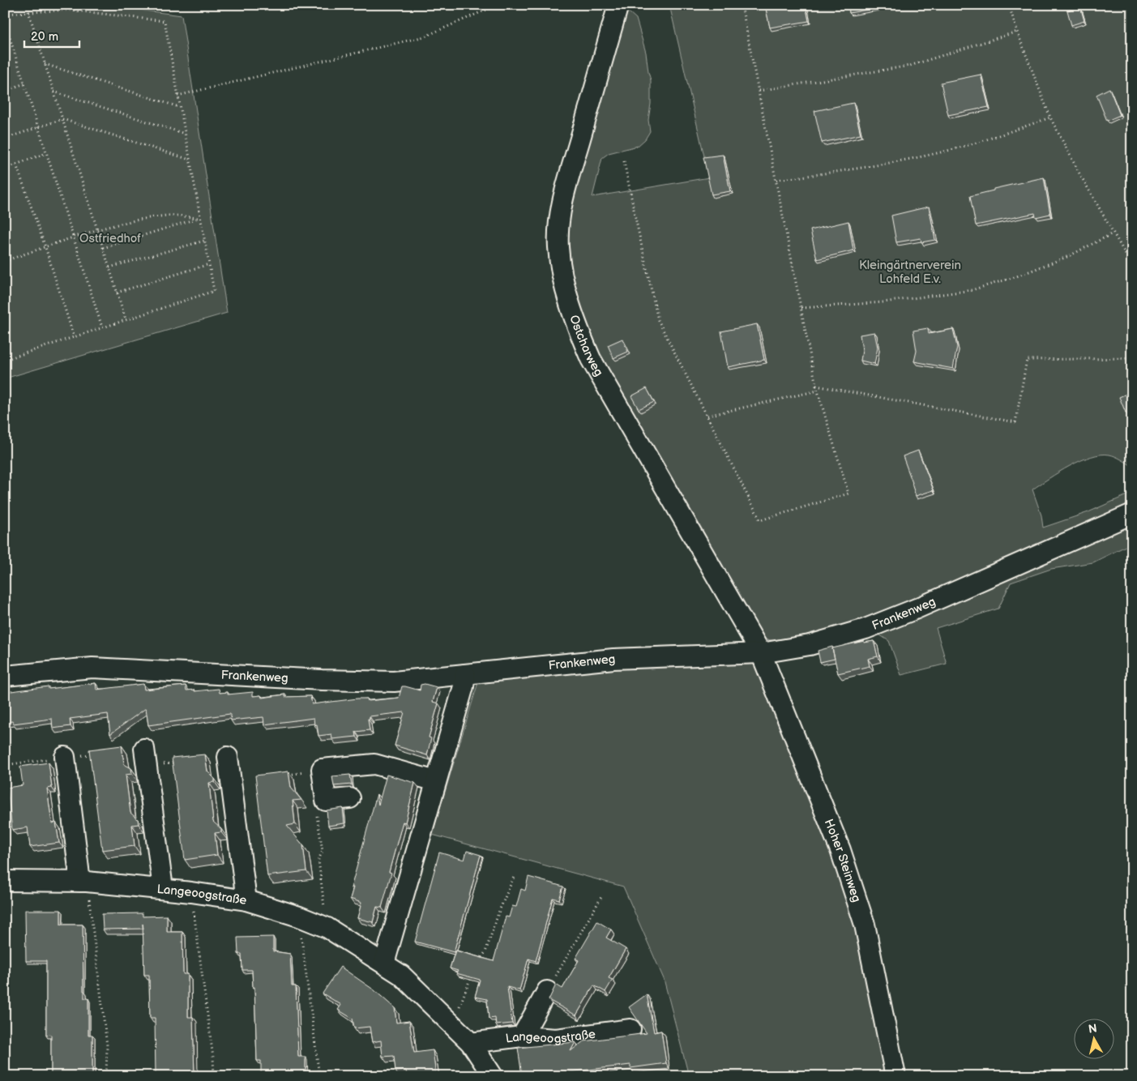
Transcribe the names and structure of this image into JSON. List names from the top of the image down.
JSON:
{
  "streets": {
    "street": [
      "Ostcharweg",
      "Frankenweg",
      "Hoher Steinweg",
      "Langeoogstraße"
    ]
  },
  "crossings": [
    ["Ostcharweg", "Frankenweg"],
    ["Ostcharweg", "Hoher Steinweg"],
    ["Frankenweg", "Hoher Steinweg"]
  ],
  "parks": ["Ostfriedhof", "Kleingärtnerverein Lohfeld E.v."],
  "scale_bar": "20 m",
  "north": "top"
}
